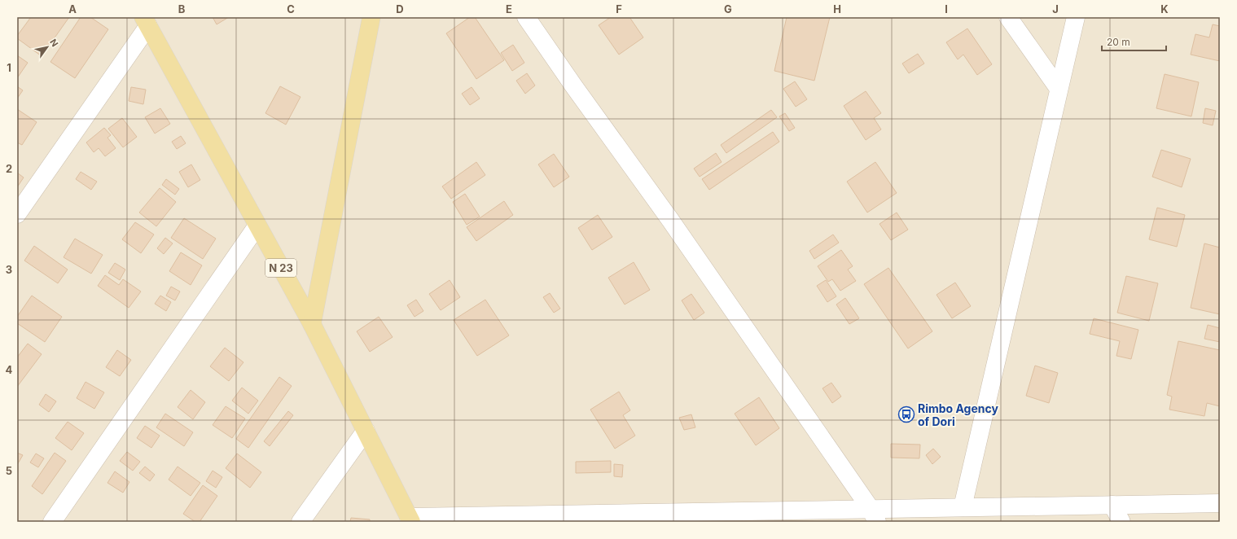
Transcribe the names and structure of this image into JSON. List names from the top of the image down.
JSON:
{
  "streets": {
    "main road": ["N 23"]
  },
  "places": {
    "bus stop": ["Rimbo Agency of Dori"]
  },
  "scale_bar": "20 m",
  "north": "top right",
  "grid": {
    "columns": [
      "A",
      "B",
      "C",
      "D",
      "E",
      "F",
      "G",
      "H",
      "I",
      "J",
      "K"
    ],
    "rows": [
      "1",
      "2",
      "3",
      "4",
      "5"
    ]
  }
}
